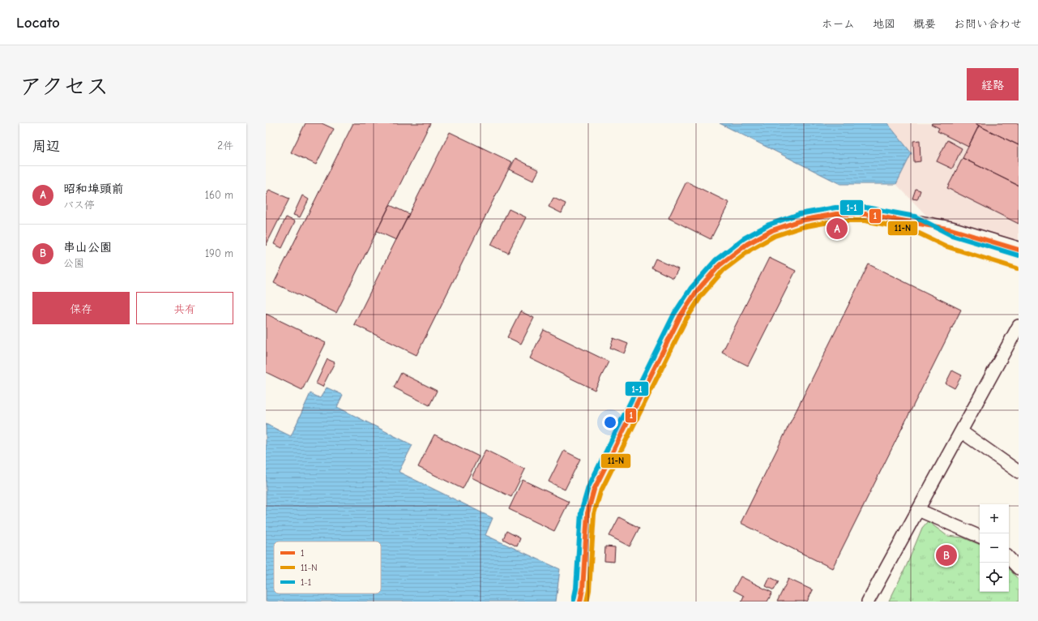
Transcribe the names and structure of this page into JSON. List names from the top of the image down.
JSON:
{
  "lines": ["transit line 1-1", "transit line 1", "transit line 11-N"],
  "legend": ["1", "11-N", "1-1"],
  "page": {
    "header": "Locato",
    "nav": [
      "ホーム",
      "地図",
      "概要",
      "お問い合わせ"
    ],
    "title": "アクセス",
    "buttons": [
      "経路",
      ["保存", "共有"]
    ],
    "heading": ["周辺", "2件"],
    "list": [
      {
        "mark": "A",
        "name": "昭和埠頭前",
        "note": "バス停",
        "value": "160 m"
      },
      {
        "mark": "B",
        "name": "串山公園",
        "note": "公園",
        "value": "190 m"
      }
    ],
    "pins": ["A", "B"],
    "map_buttons": ["+", "−"]
  }
}
